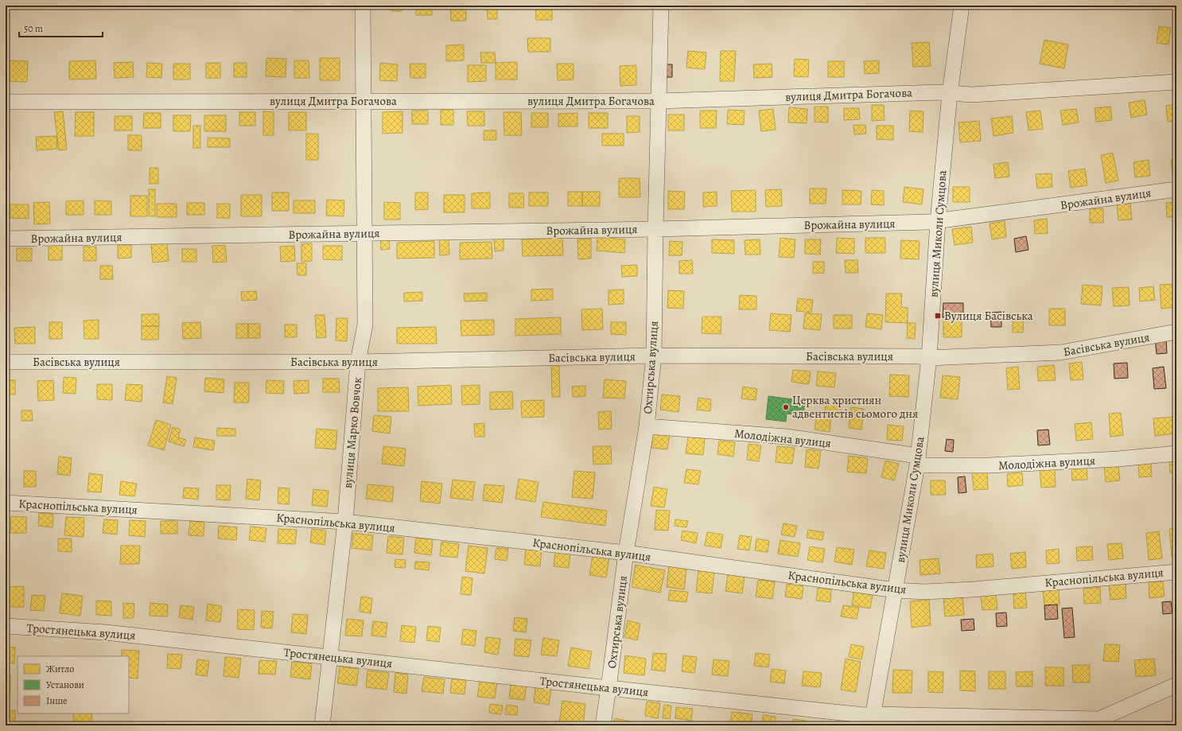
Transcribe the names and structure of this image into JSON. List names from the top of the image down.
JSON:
{
  "streets": {
    "street": [
      "вулиця Дмитра Богачова",
      "Врожайна вулиця",
      "вулиця Миколи Сумцова",
      "Басівська вулиця",
      "Охтирська вулиця",
      "вулиця Марко Вовчок",
      "Молодіжна вулиця",
      "Краснопільська вулиця",
      "Тростянецька вулиця"
    ]
  },
  "crossings": [
    ["вулиця Дмитра Богачова", "вулиця Миколи Сумцова"],
    ["вулиця Дмитра Богачова", "Охтирська вулиця"],
    ["вулиця Дмитра Богачова", "вулиця Марко Вовчок"],
    ["Врожайна вулиця", "вулиця Миколи Сумцова"],
    ["Врожайна вулиця", "Охтирська вулиця"],
    ["Врожайна вулиця", "вулиця Марко Вовчок"],
    ["вулиця Миколи Сумцова", "Басівська вулиця"],
    ["вулиця Миколи Сумцова", "Молодіжна вулиця"],
    ["вулиця Миколи Сумцова", "Краснопільська вулиця"],
    ["вулиця Миколи Сумцова", "Тростянецька вулиця"],
    ["Басівська вулиця", "Охтирська вулиця"],
    ["Басівська вулиця", "вулиця Марко Вовчок"],
    ["Охтирська вулиця", "Молодіжна вулиця"],
    ["Охтирська вулиця", "Краснопільська вулиця"],
    ["Охтирська вулиця", "Тростянецька вулиця"],
    ["вулиця Марко Вовчок", "Краснопільська вулиця"],
    ["вулиця Марко Вовчок", "Тростянецька вулиця"]
  ],
  "places": {
    "transit": ["Вулиця Басівська"],
    "other": ["Церква християн адвентистів сьомого дня"]
  },
  "legend": ["Житло", "Установи", "Інше"],
  "scale_bar": "50 m"
}
